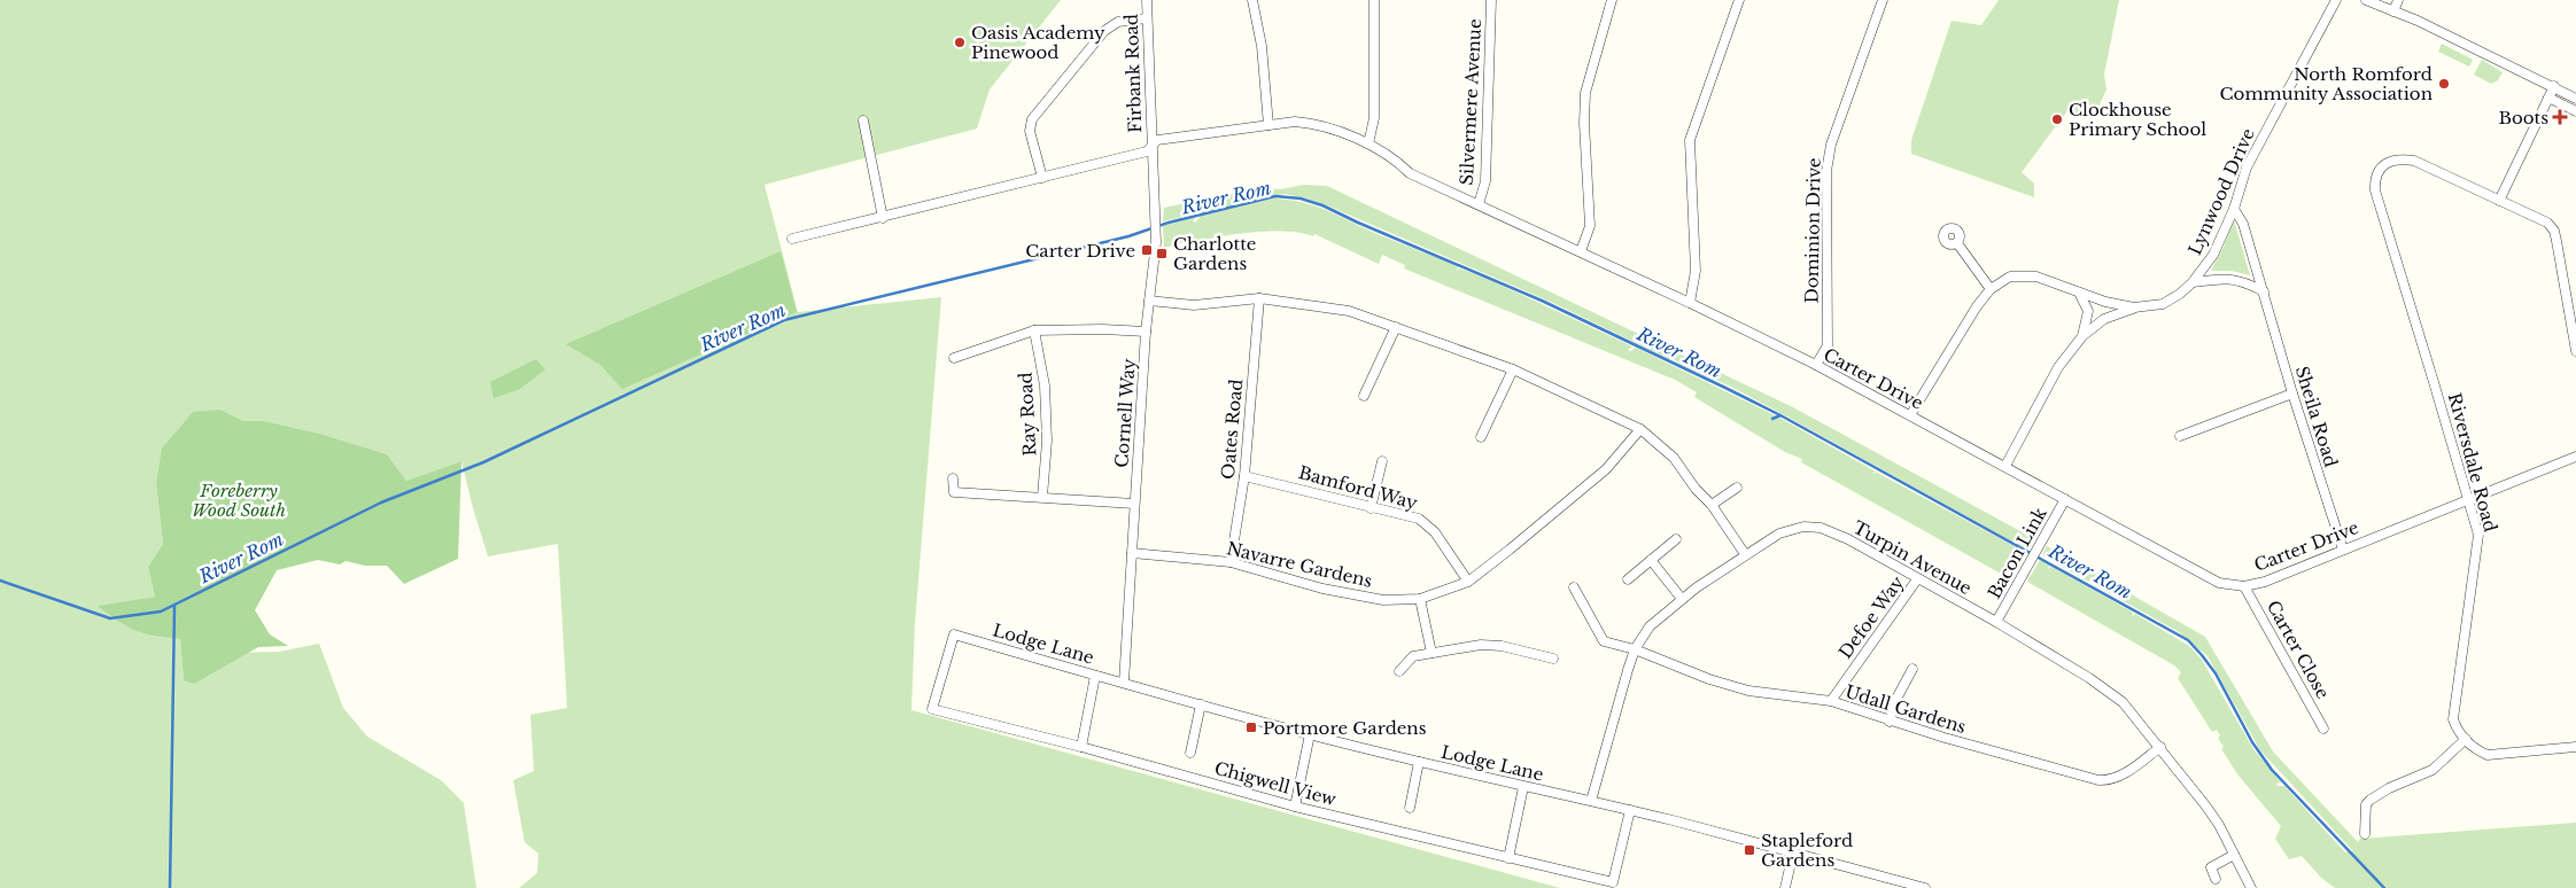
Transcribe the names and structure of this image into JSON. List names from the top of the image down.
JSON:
{
  "streets": {
    "street": [
      "Firbank Road",
      "Silvermere Avenue",
      "Lynwood Drive",
      "Dominion Drive",
      "Carter Drive",
      "Cornell Way",
      "Ray Road",
      "Sheila Road",
      "Oates Road",
      "Riversdale Road",
      "Bamford Way",
      "Bacon Link",
      "Turpin Avenue",
      "Navarre Gardens",
      "Defoe Way",
      "Lodge Lane",
      "Carter Close",
      "Udall Gardens",
      "Chigwell View"
    ]
  },
  "crossings": [
    ["Firbank Road", "Carter Drive"],
    ["Firbank Road", "Cornell Way"],
    ["Silvermere Avenue", "Carter Drive"],
    ["Lynwood Drive", "Carter Drive"],
    ["Lynwood Drive", "Sheila Road"],
    ["Dominion Drive", "Carter Drive"],
    ["Carter Drive", "Cornell Way"],
    ["Carter Drive", "Sheila Road"],
    ["Carter Drive", "Riversdale Road"],
    ["Carter Drive", "Bacon Link"],
    ["Carter Drive", "Carter Close"],
    ["Cornell Way", "Navarre Gardens"],
    ["Cornell Way", "Lodge Lane"],
    ["Oates Road", "Bamford Way"],
    ["Oates Road", "Navarre Gardens"],
    ["Bamford Way", "Navarre Gardens"],
    ["Bacon Link", "Turpin Avenue"],
    ["Turpin Avenue", "Defoe Way"],
    ["Turpin Avenue", "Lodge Lane"],
    ["Turpin Avenue", "Udall Gardens"],
    ["Defoe Way", "Udall Gardens"],
    ["Lodge Lane", "Chigwell View"]
  ],
  "water": ["River Rom"],
  "parks": ["Foreberry Wood South"],
  "places": {
    "other": ["Oasis Academy Pinewood", "North Romford Community Association", "Clockhouse Primary School"],
    "health": ["Boots"],
    "transit": [
      "Carter Drive",
      "Charlotte Gardens",
      "Portmore Gardens",
      "Stapleford Gardens"
    ]
  }
}
